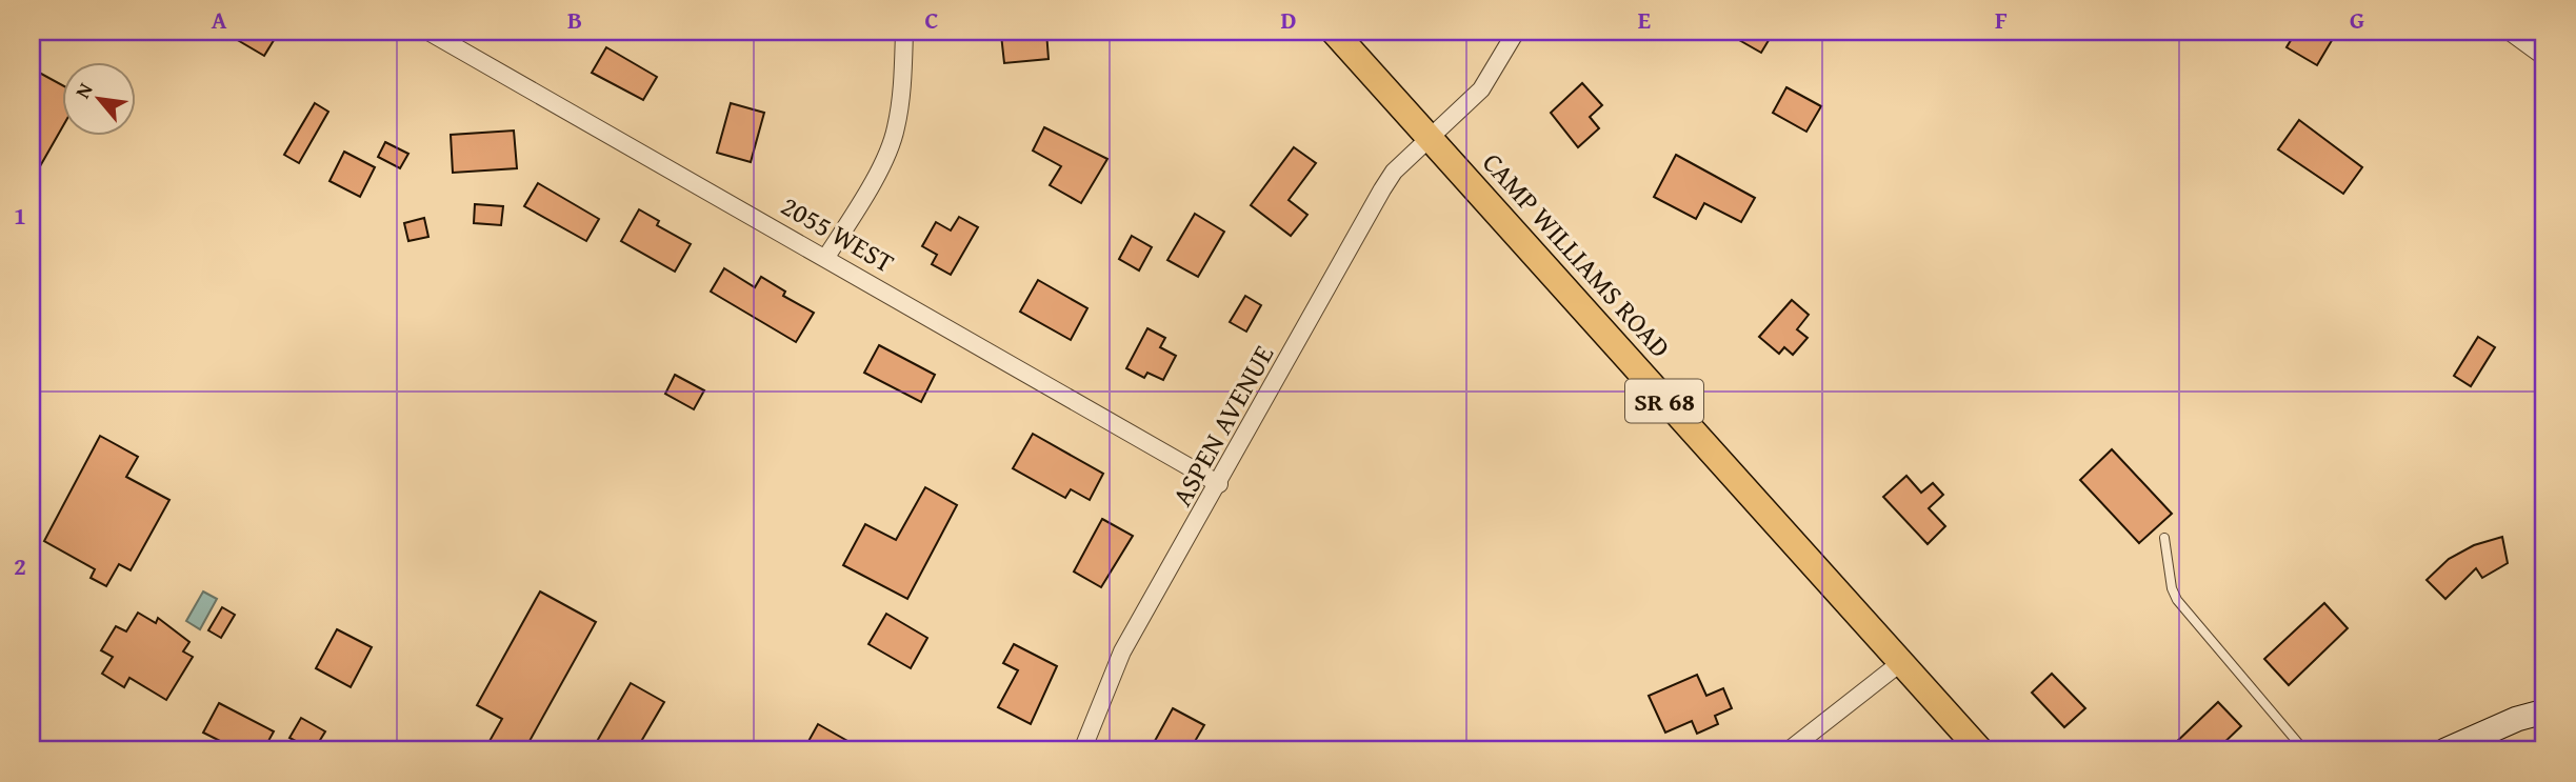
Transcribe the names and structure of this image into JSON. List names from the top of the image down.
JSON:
{
  "streets": {
    "main road": ["CAMP WILLIAMS ROAD", "SR 68"],
    "street": ["2055 WEST", "ASPEN AVENUE"]
  },
  "crossings": [
    ["2055 WEST", "ASPEN AVENUE"],
    ["CAMP WILLIAMS ROAD", "ASPEN AVENUE"]
  ],
  "north": "top left",
  "grid": {
    "columns": [
      "A",
      "B",
      "C",
      "D",
      "E",
      "F",
      "G"
    ],
    "rows": ["1", "2"]
  }
}
